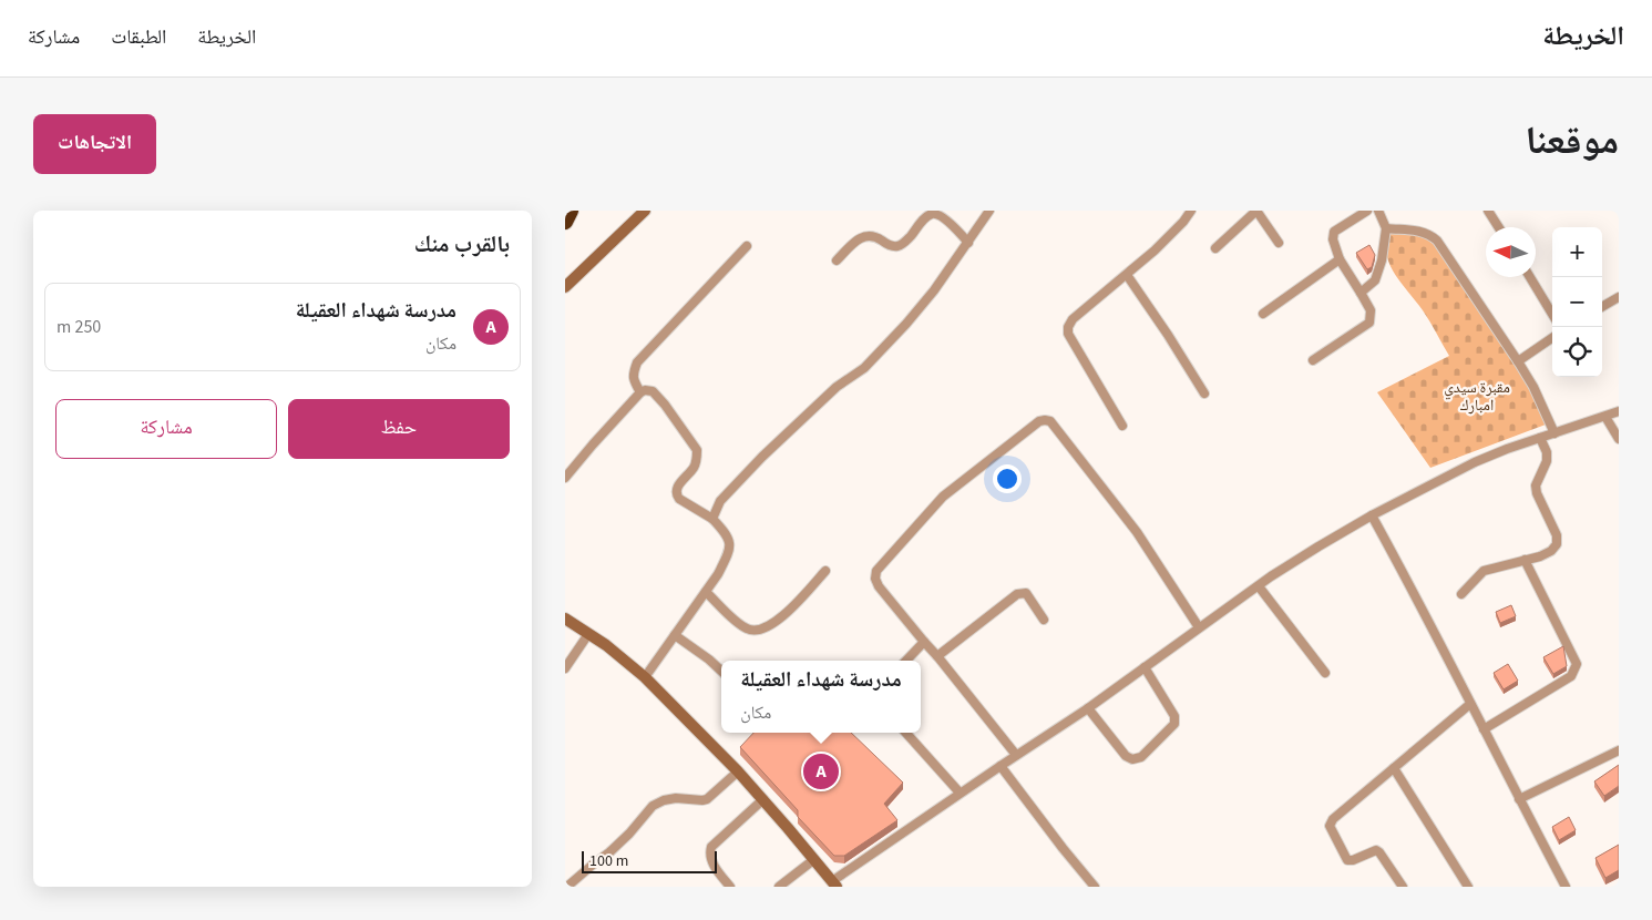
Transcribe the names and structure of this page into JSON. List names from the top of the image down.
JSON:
{
  "parks": ["مقبرة سيدي امبارك"],
  "scale_bar": "100 m",
  "north": "left",
  "page": {
    "header": "الخريطة",
    "nav": ["الخريطة", "الطبقات", "مشاركة"],
    "title": "موقعنا",
    "buttons": [
      "الاتجاهات",
      ["حفظ", "مشاركة"]
    ],
    "heading": "بالقرب منك",
    "map_buttons": ["+", "−"],
    "list": [
      {
        "mark": "A",
        "name": "مدرسة شهداء العقيلة",
        "note": "مكان",
        "value": "250 m"
      }
    ],
    "popup": ["مدرسة شهداء العقيلة", "مكان"],
    "pins": "A",
    "scale": "100 m"
  }
}
